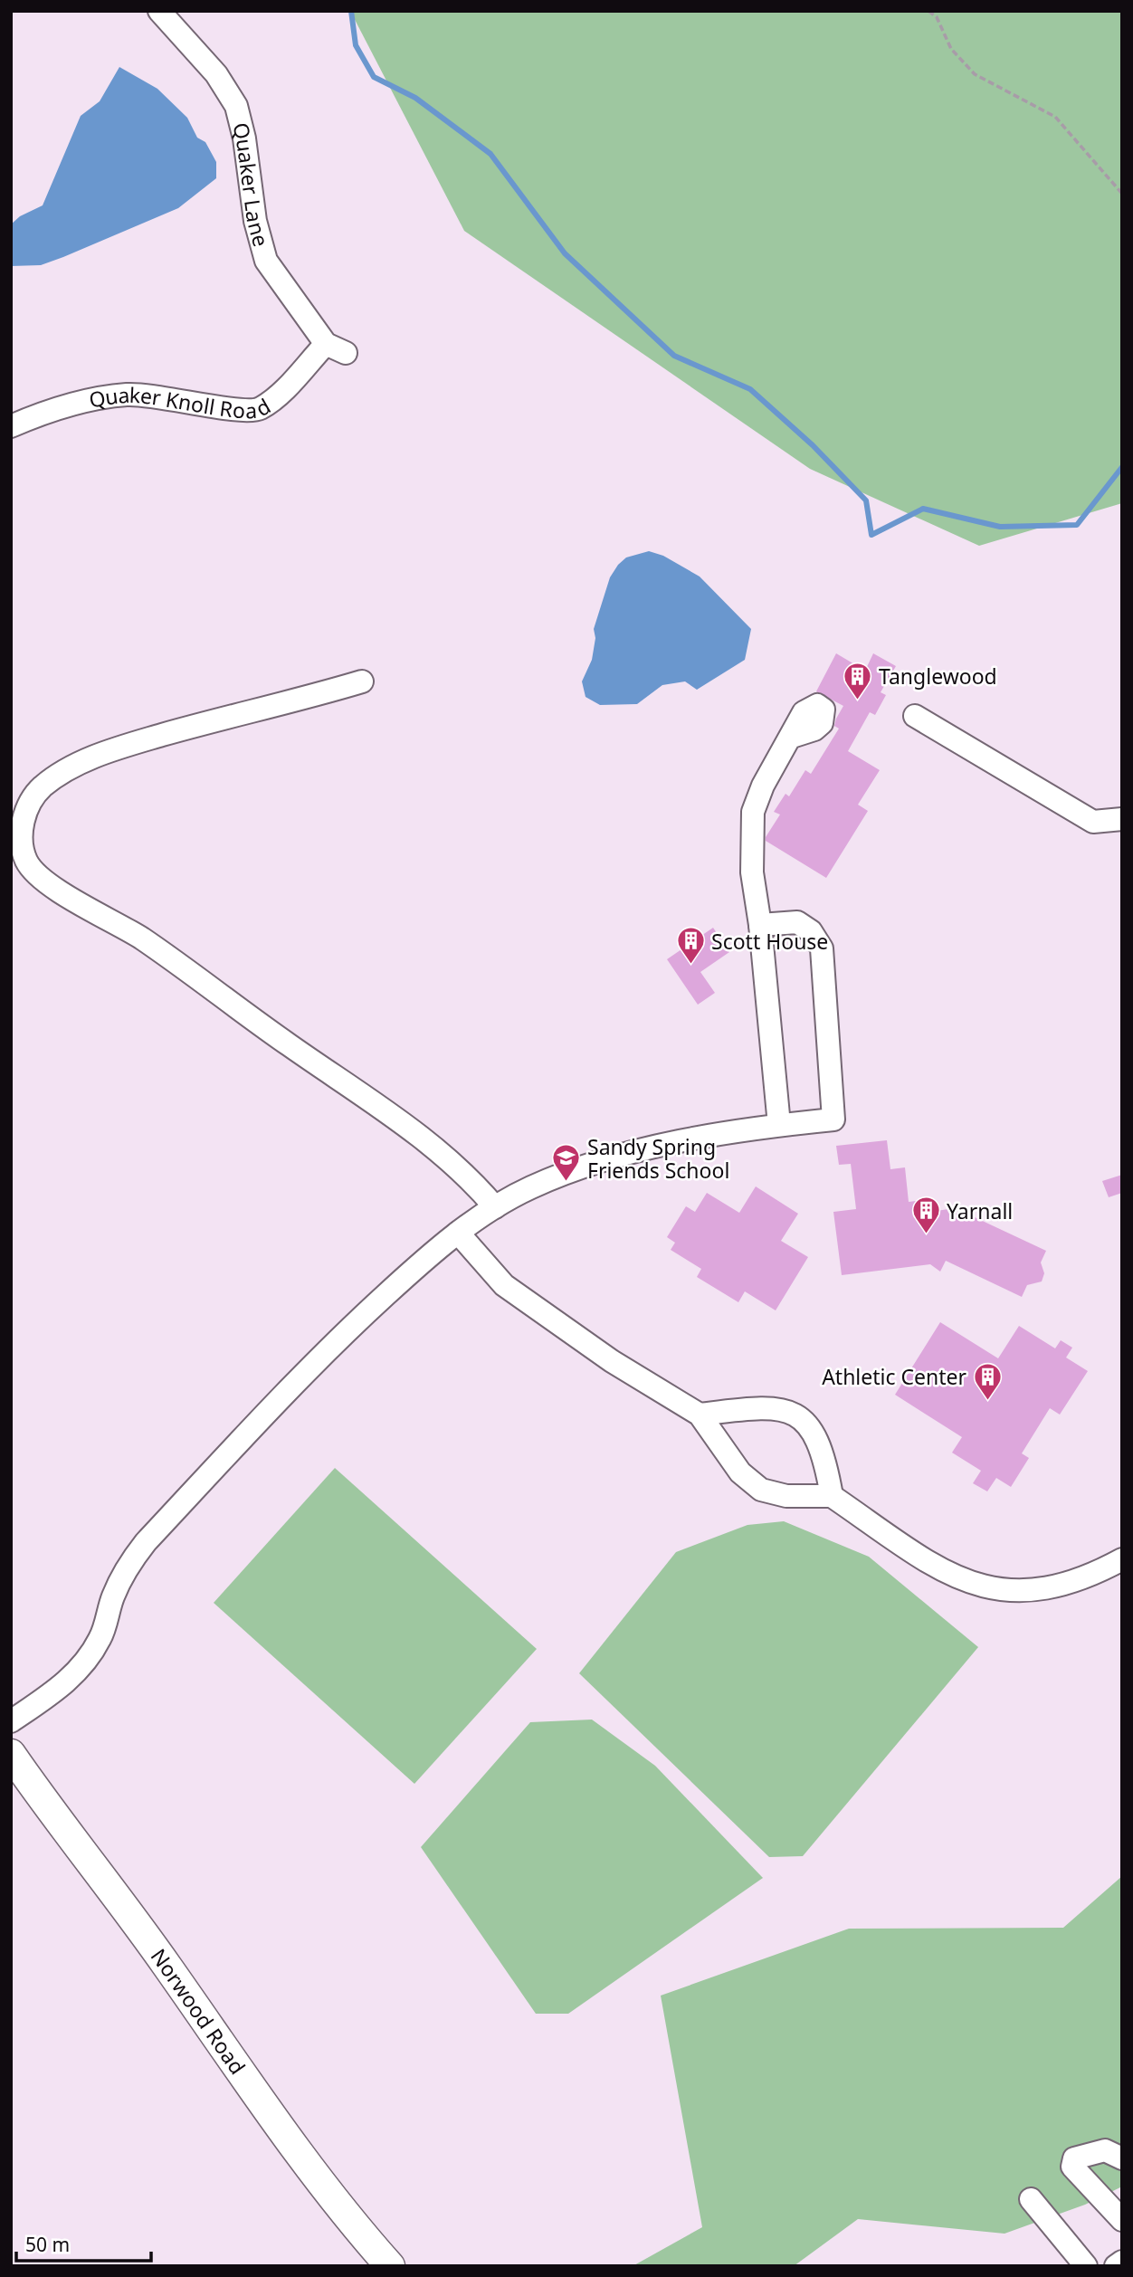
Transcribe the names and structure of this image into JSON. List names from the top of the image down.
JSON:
{
  "streets": {
    "main road": ["Norwood Road"],
    "street": ["Quaker Lane", "Quaker Knoll Road"]
  },
  "crossings": [
    ["Quaker Lane", "Quaker Knoll Road"]
  ],
  "places": {
    "building": [
      "Tanglewood",
      "Scott House",
      "Yarnall",
      "Athletic Center"
    ],
    "school or university": ["Sandy Spring Friends School"]
  },
  "scale_bar": "50 m"
}
